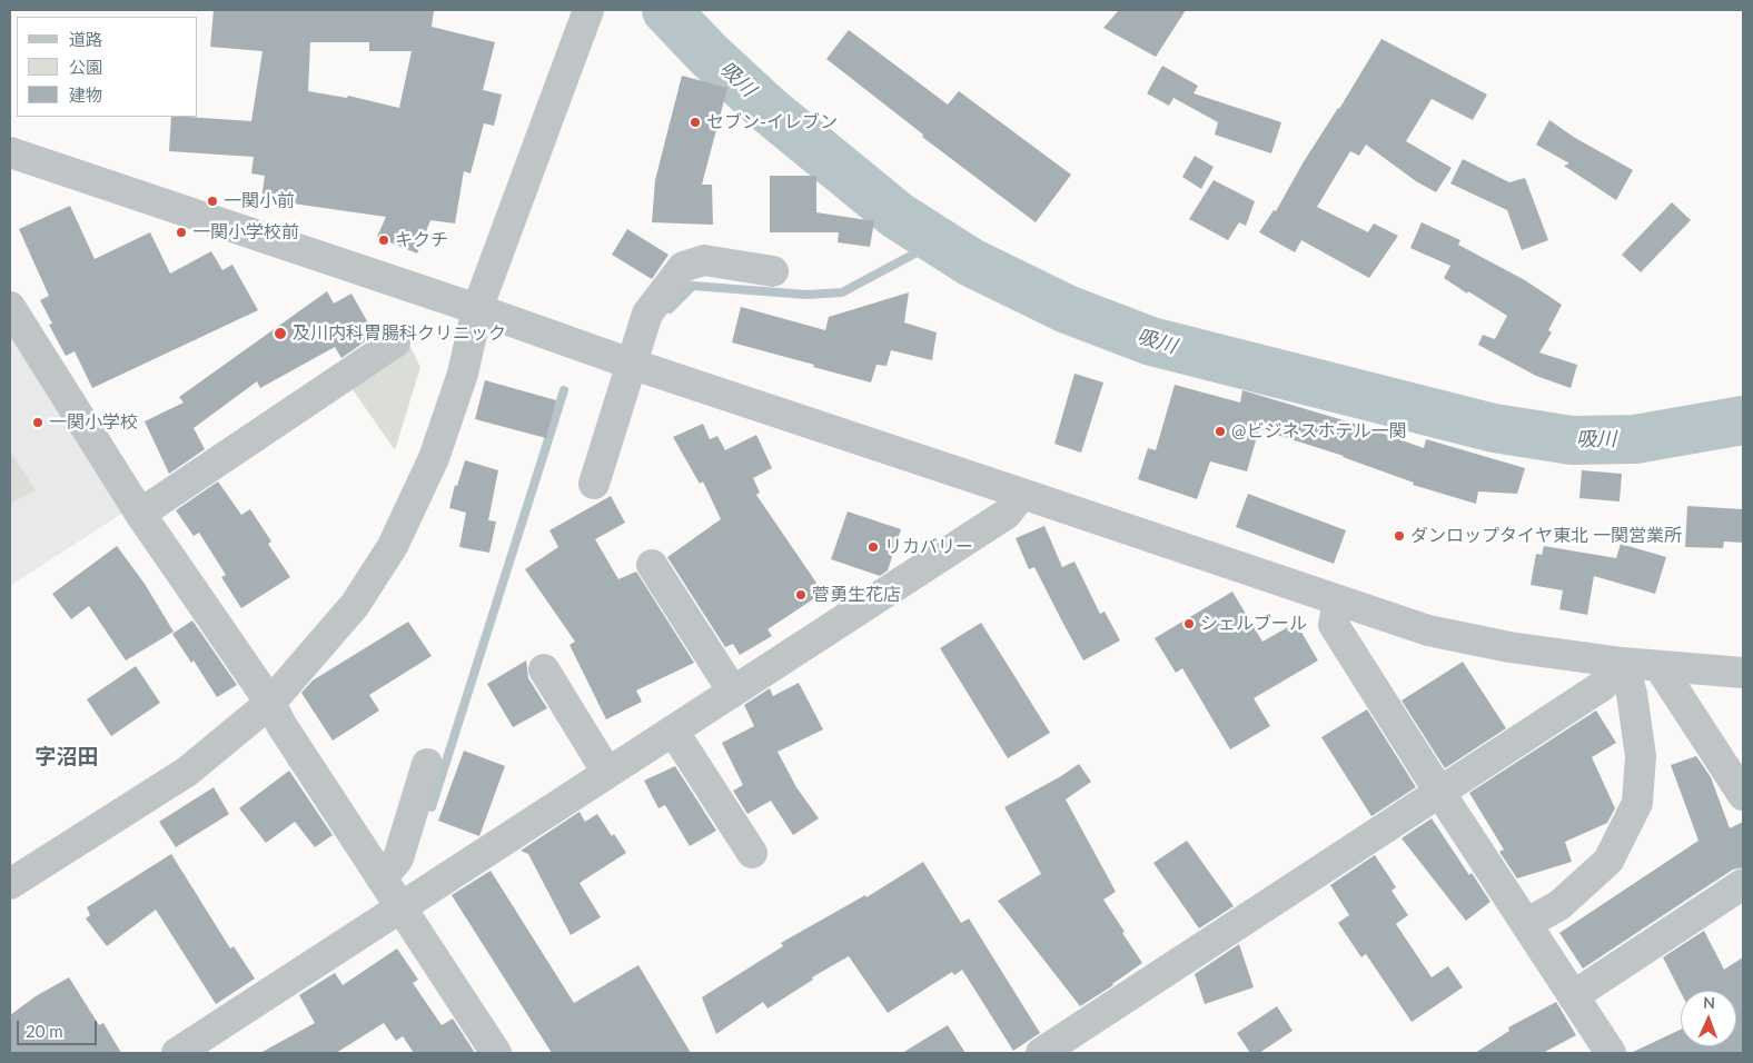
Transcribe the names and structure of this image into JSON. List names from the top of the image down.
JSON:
{
  "districts": ["字沼田"],
  "water": ["吸川"],
  "places": [
    "セブン-イレブン",
    "一関小前",
    "一関小学校前",
    "キクチ",
    "及川内科胃腸科クリニック",
    "一関小学校",
    "@ビジネスホテル一関",
    "ダンロップタイヤ東北 一関営業所",
    "リカバリー",
    "菅勇生花店",
    "シェルブール"
  ],
  "legend": ["道路", "公園", "建物"],
  "scale_bar": "20 m",
  "north": "top"
}
